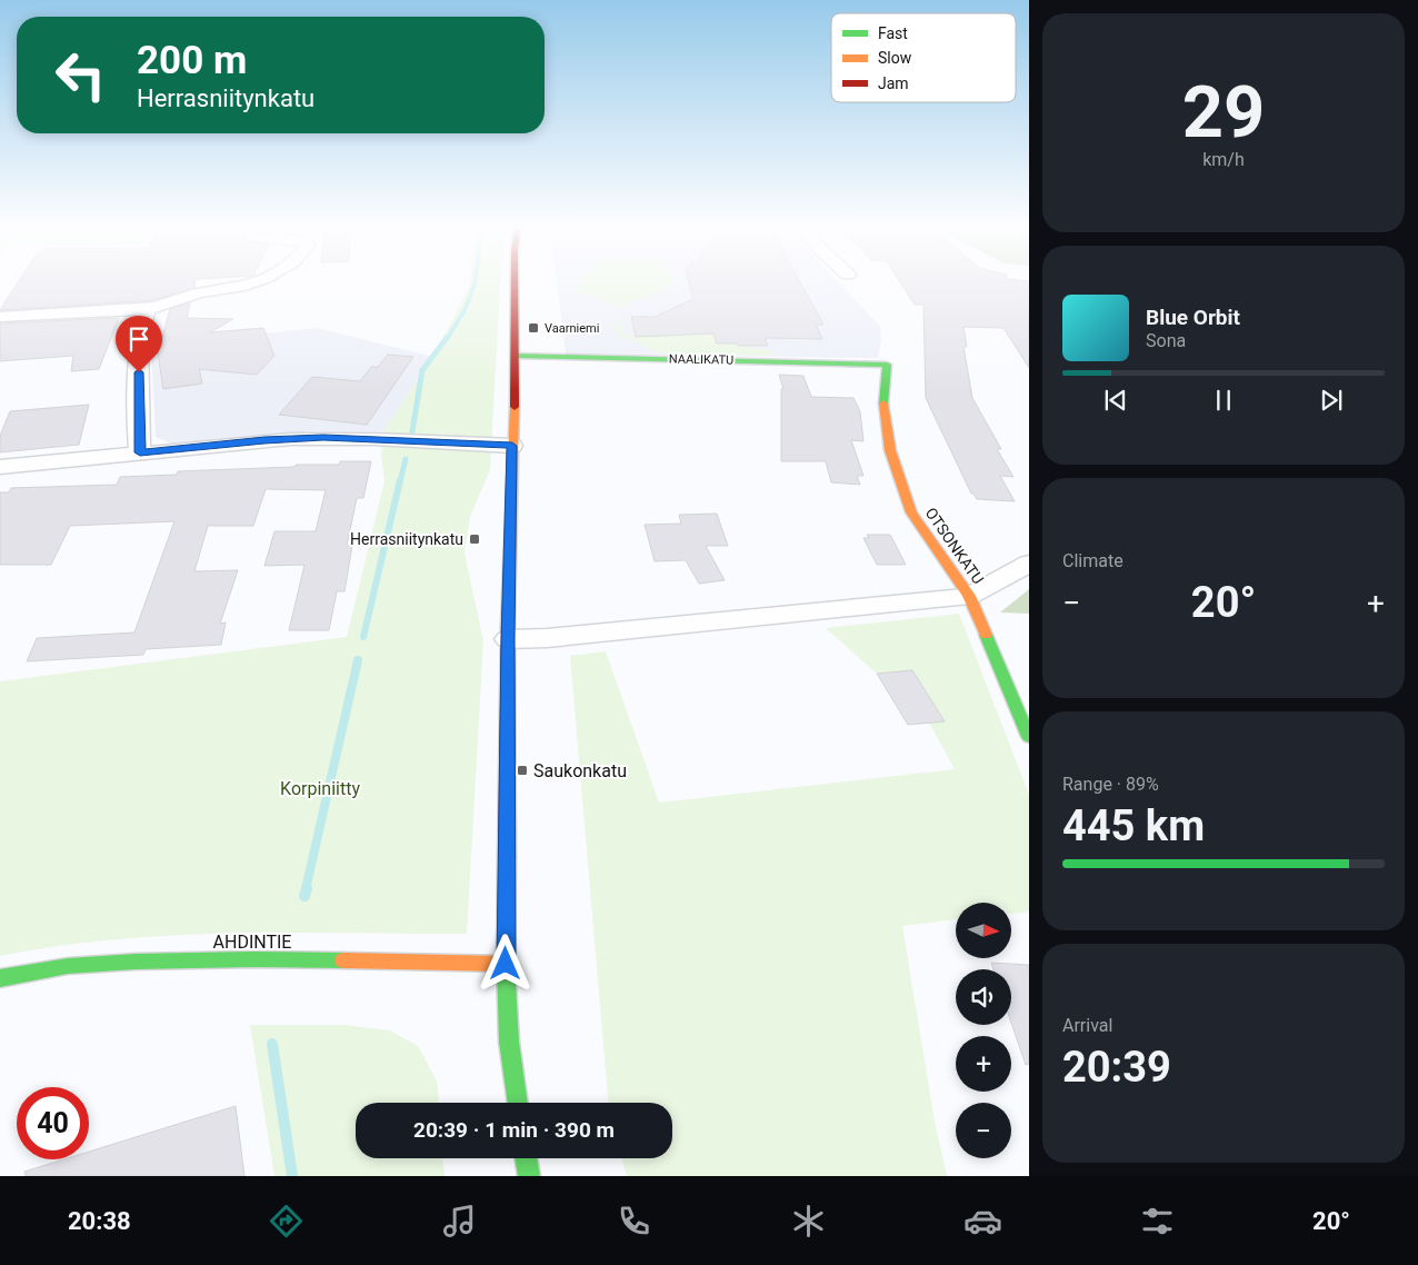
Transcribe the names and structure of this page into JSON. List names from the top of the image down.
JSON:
{
  "streets": {
    "street": ["NAALIKATU", "OTSONKATU", "AHDINTIE"]
  },
  "crossings": [
    ["NAALIKATU", "OTSONKATU"]
  ],
  "parks": ["Korpiniitty"],
  "places": {
    "transit": ["Vaarniemi", "Herrasniitynkatu", "Saukonkatu"]
  },
  "legend": ["Fast", "Slow", "Jam"],
  "north": "right",
  "page": {
    "tile": [
      ["29", "km/h"],
      "Climate",
      ["Range · 89%", "445 km"],
      ["Arrival", "20:39"]
    ],
    "turn": ["200 m", "Herrasniitynkatu"],
    "song": ["Blue Orbit", "Sona"],
    "heat": ["−", "20°", "+"],
    "map_buttons": ["+", "−"],
    "limit": "40",
    "trip": "20:39 · 1 min · 390 m",
    "tabs": ["20:38", "20°"]
  }
}
